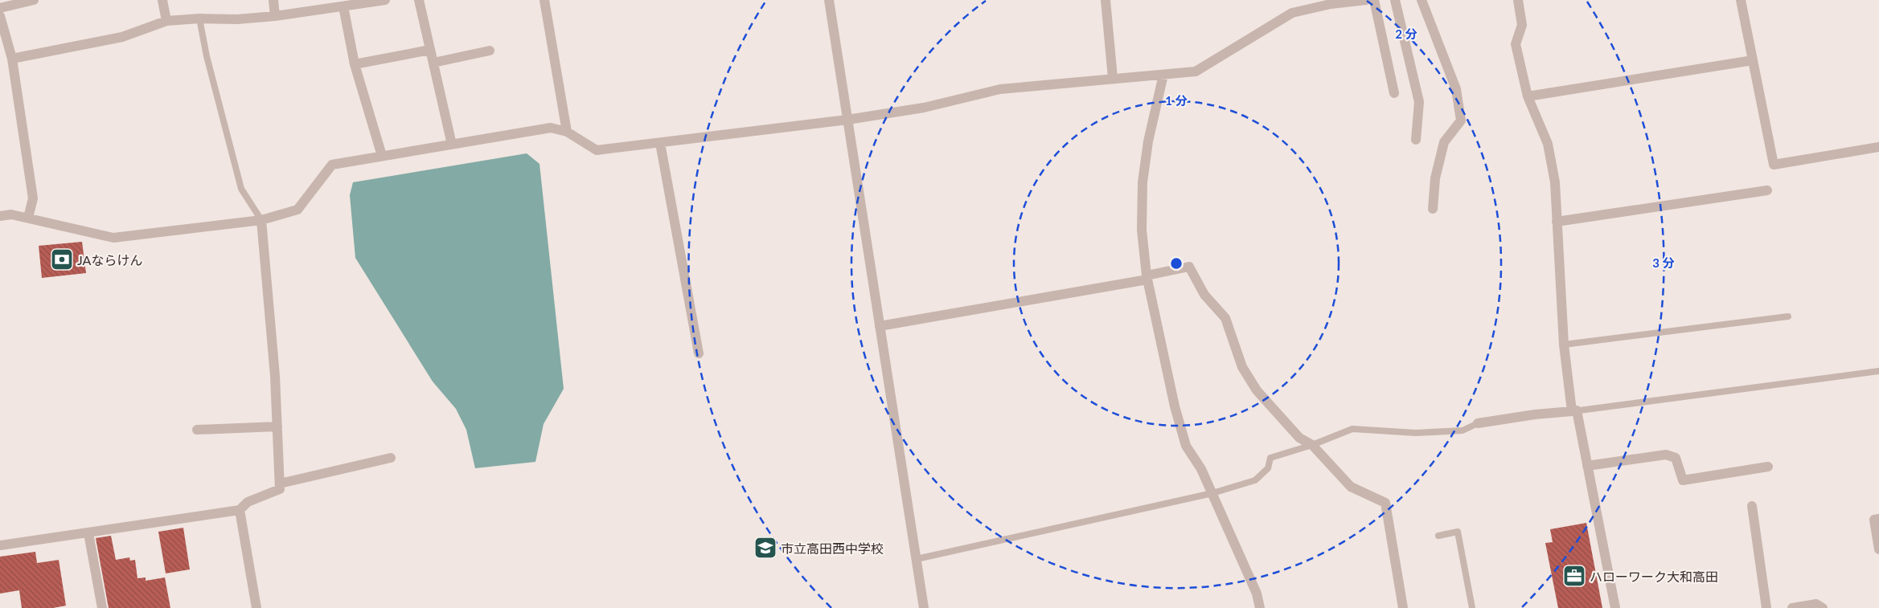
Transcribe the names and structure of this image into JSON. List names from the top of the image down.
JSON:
{
  "places": {
    "bank": ["JAならけん"],
    "school or university": ["市立高田西中学校"],
    "office": ["ハローワーク大和高田"]
  },
  "rings": ["2 分", "1 分", "3 分"]
}
